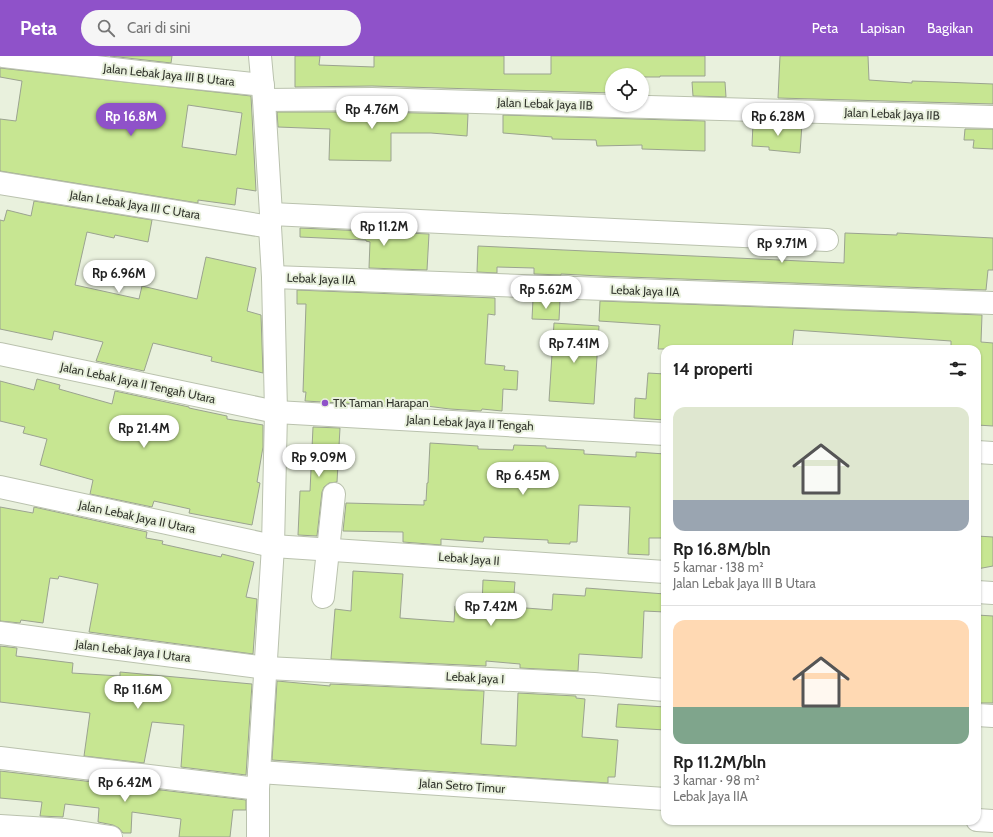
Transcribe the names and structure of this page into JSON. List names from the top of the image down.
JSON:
{
  "streets": {
    "street": [
      "Jalan Lebak Jaya III B Utara",
      "Jalan Lebak Jaya IIB",
      "Jalan Lebak Jaya III C Utara",
      "Lebak Jaya IIA",
      "Jalan Lebak Jaya II Tengah Utara",
      "Jalan Lebak Jaya II Tengah",
      "Jalan Lebak Jaya II Utara",
      "Lebak Jaya II",
      "Jalan Lebak Jaya I Utara",
      "Lebak Jaya I",
      "Jalan Setro Timur"
    ]
  },
  "crossings": [
    ["Jalan Lebak Jaya III B Utara", "Jalan Lebak Jaya IIB"],
    ["Jalan Lebak Jaya II Tengah Utara", "Jalan Lebak Jaya II Tengah"],
    ["Jalan Lebak Jaya II Utara", "Lebak Jaya II"],
    ["Jalan Lebak Jaya I Utara", "Lebak Jaya I"]
  ],
  "places": ["TK Taman Harapan"],
  "page": {
    "header": "Peta",
    "search": "Cari di sini",
    "nav": ["Peta", "Lapisan", "Bagikan"],
    "price": [
      "Rp 4.76M",
      "Rp 16.8M",
      "Rp 6.28M",
      "Rp 11.2M",
      "Rp 9.71M",
      "Rp 6.96M",
      "Rp 5.62M",
      "Rp 7.41M",
      "Rp 21.4M",
      "Rp 9.09M",
      "Rp 6.45M",
      "Rp 7.42M",
      "Rp 11.6M",
      "Rp 6.42M"
    ],
    "heading": "14 properti",
    "list": [
      {
        "name": "Rp 16.8M/bln",
        "note": "5 kamar · 138 m² · Jalan Lebak Jaya III B Utara"
      },
      {
        "name": "Rp 11.2M/bln",
        "note": "3 kamar · 98 m² · Lebak Jaya IIA"
      }
    ]
  }
}
